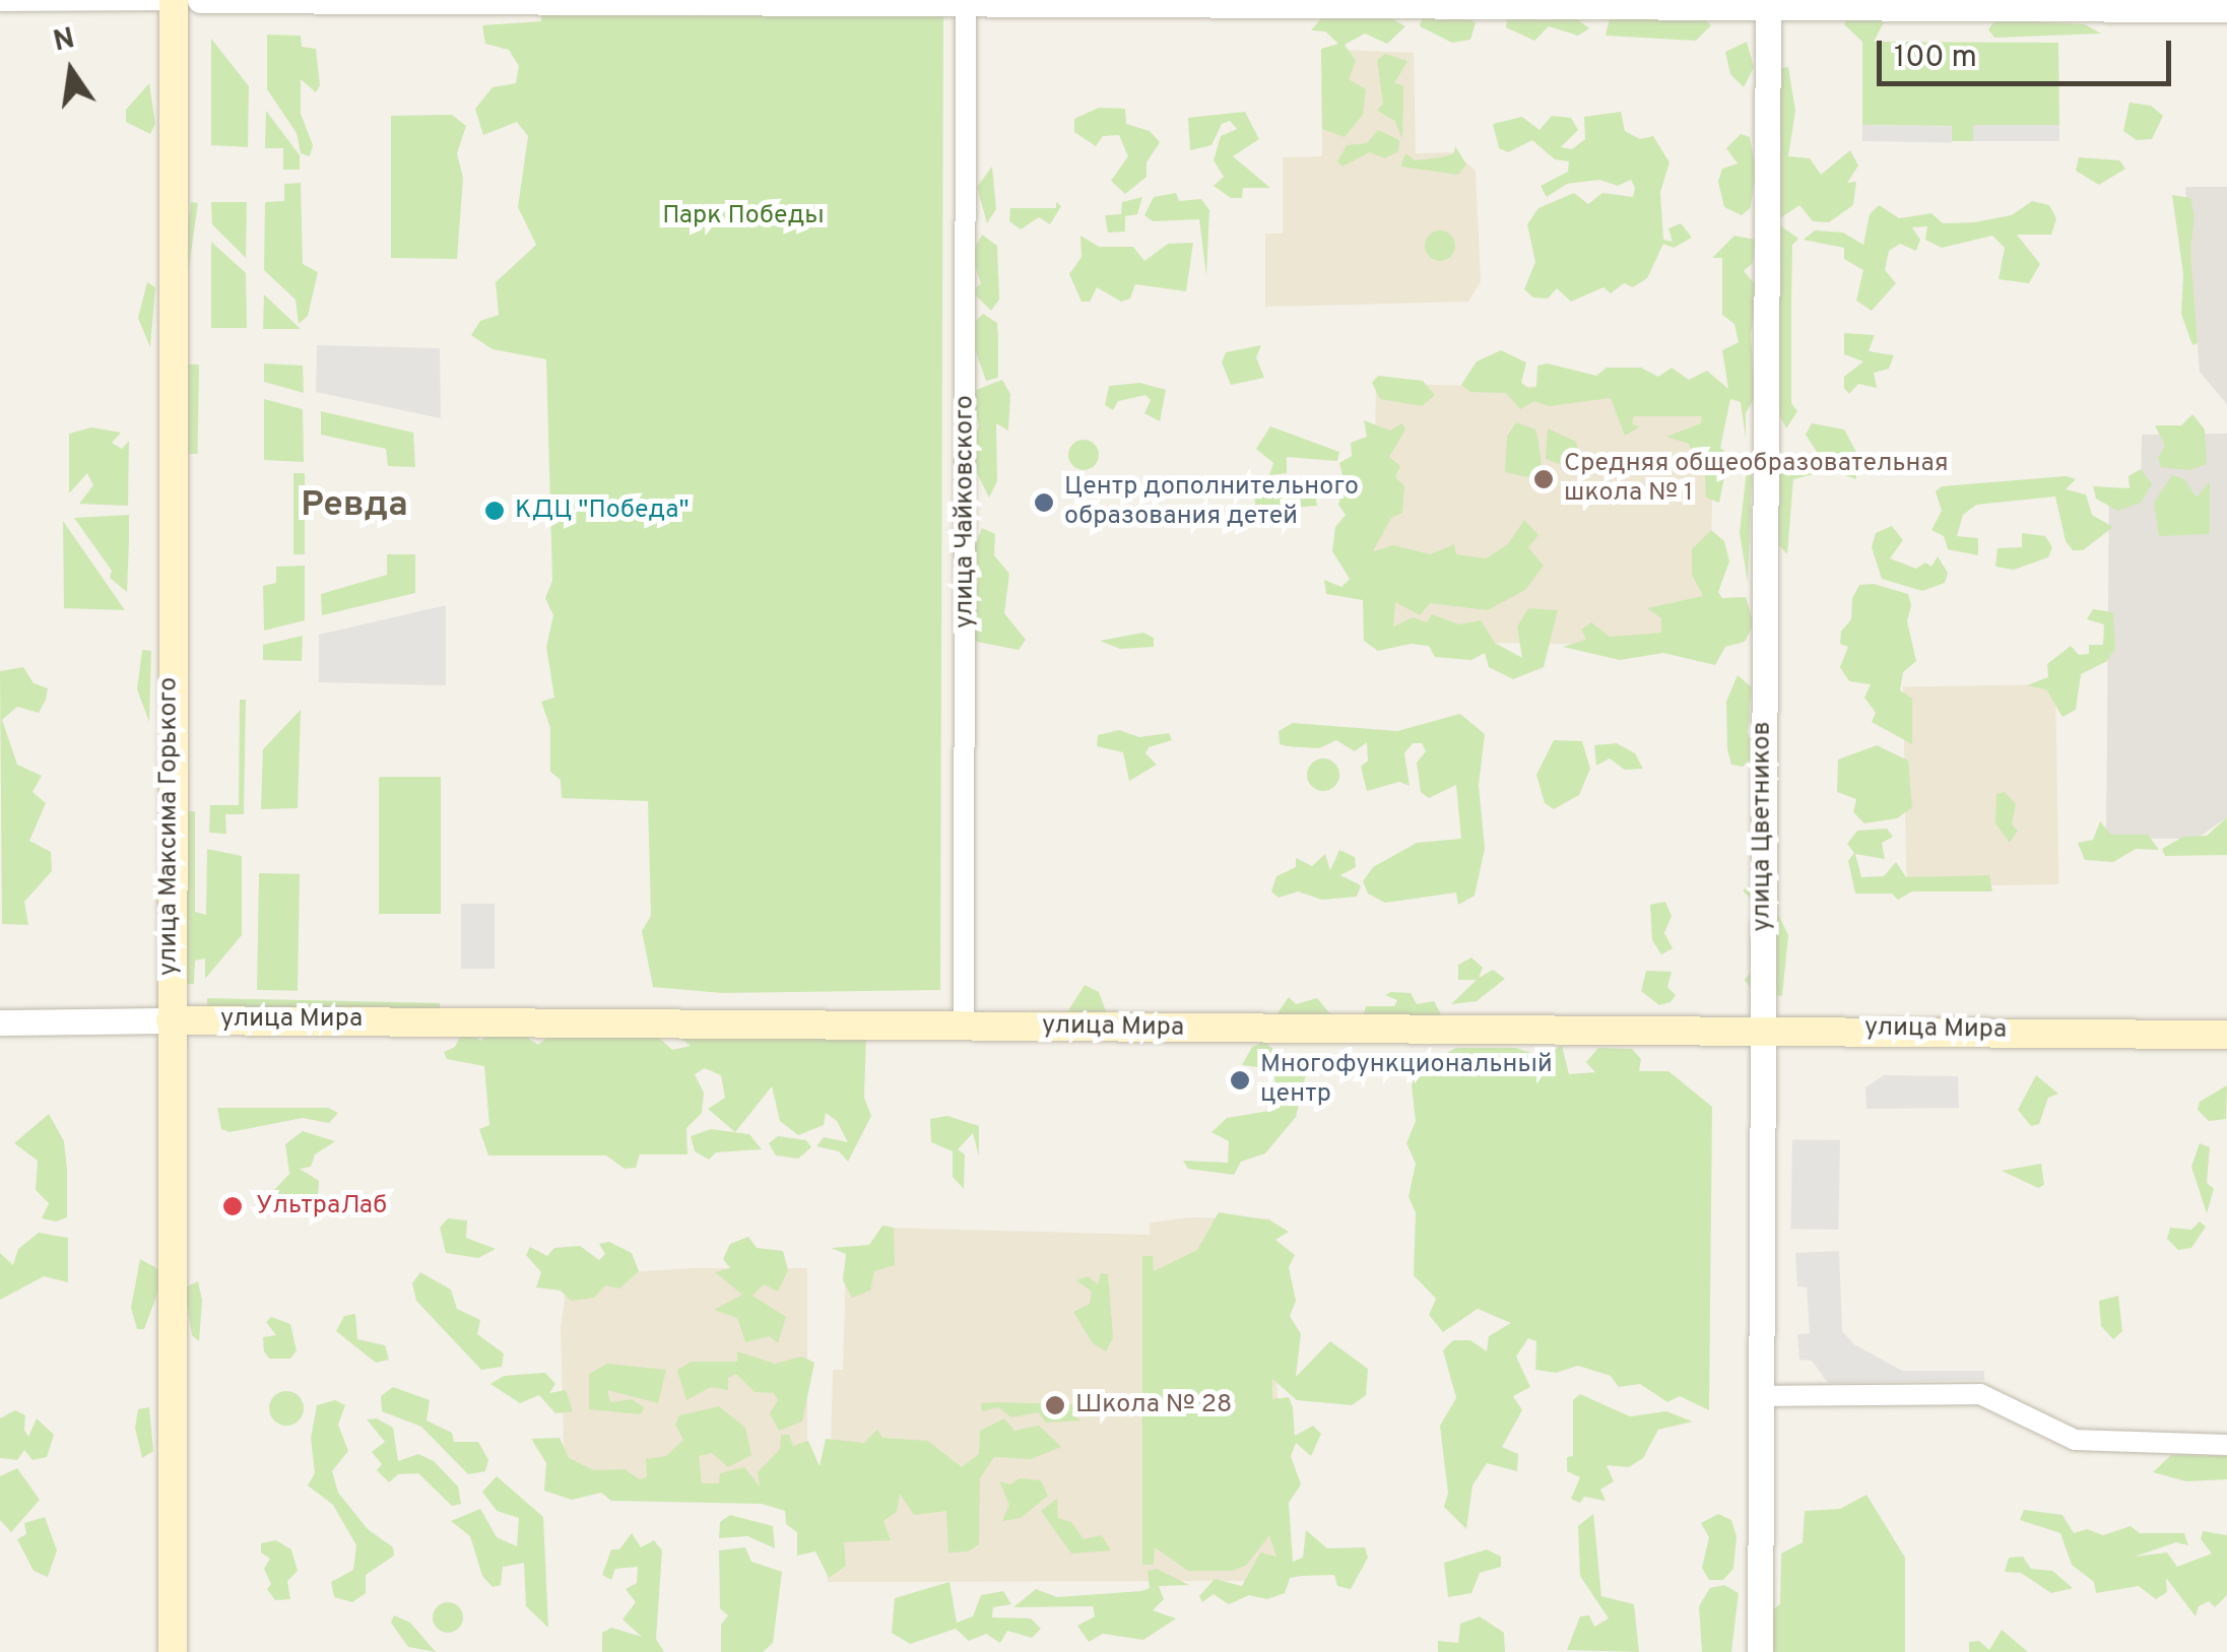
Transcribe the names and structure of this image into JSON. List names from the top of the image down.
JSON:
{
  "streets": {
    "main road": ["улица Максима Горького", "улица Мира"],
    "street": ["улица Чайковского", "улица Цветников"]
  },
  "crossings": [
    ["улица Чайковского", "улица Мира"],
    ["улица Максима Горького", "улица Мира"],
    ["улица Цветников", "улица Мира"]
  ],
  "districts": ["Ревда"],
  "parks": ["Парк Победы"],
  "places": [
    "Средняя общеобразовательная школа № 1",
    "Центр дополнительного образования детей",
    "КДЦ \"Победа\"",
    "Многофункциональный центр",
    "УльтраЛаб",
    "Школа № 28"
  ],
  "scale_bar": "100 m",
  "north": "top"
}
